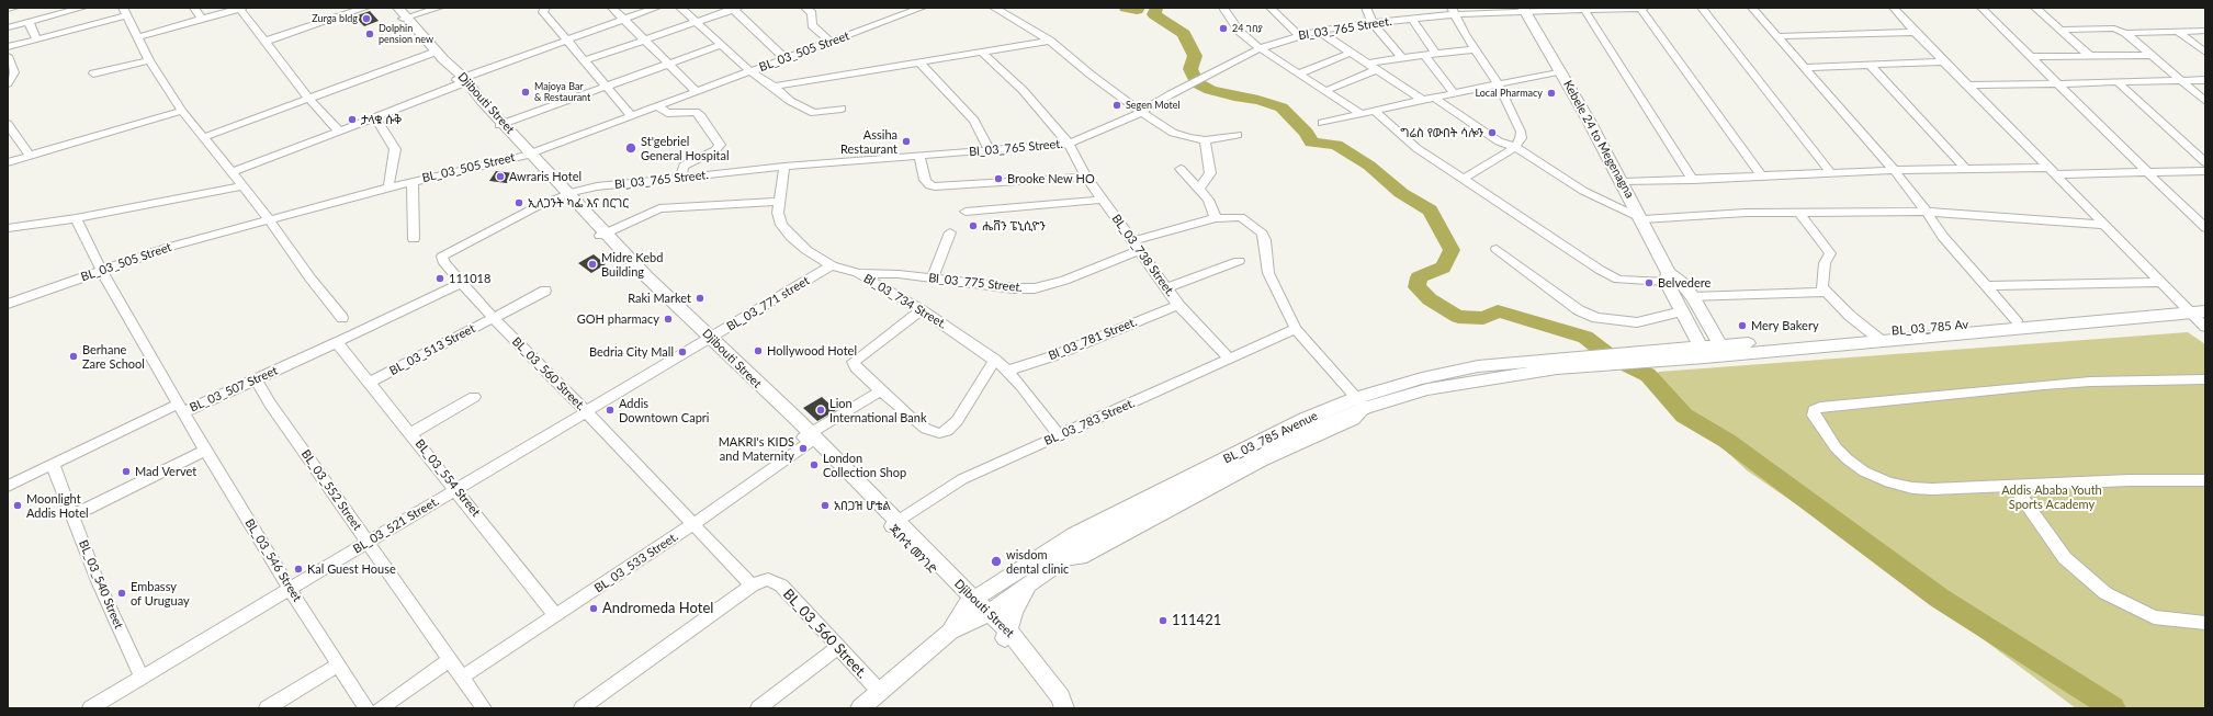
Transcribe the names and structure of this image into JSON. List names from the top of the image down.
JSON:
{
  "streets": {
    "main road": [
      "Djibouti Street",
      "Kebele 24 to Megenagna",
      "BL_03_785 Av",
      "BL_03_785 Avenue",
      "ጂቡቲ መንገድ"
    ],
    "street": [
      "Bl_03_765 Street.",
      "BL_03_505 Street",
      "BL_03_738 Street.",
      "Bl_03_775 Street.",
      "Bl_03_734 Street.",
      "BL_03_771 street",
      "Bl_03_781 Street.",
      "BL_03_513 Street",
      "BL_03_560 Street.",
      "BL_03_507 Street",
      "BL_03_783 Street.",
      "BL_03_554 Street",
      "BL_03_552 Street",
      "BL_03_521 Street.",
      "BL_03_546 Street",
      "BL_03_533 Street.",
      "BL_03_540 Street"
    ]
  },
  "crossings": [
    ["Bl_03_765 Street.", "Djibouti Street"],
    ["Bl_03_765 Street.", "Kebele 24 to Megenagna"],
    ["Bl_03_765 Street.", "BL_03_738 Street."],
    ["Bl_03_765 Street.", "Bl_03_734 Street."],
    ["Bl_03_765 Street.", "BL_03_560 Street."],
    ["BL_03_505 Street", "Djibouti Street"],
    ["BL_03_505 Street", "BL_03_546 Street"],
    ["Djibouti Street", "BL_03_771 street"],
    ["Djibouti Street", "BL_03_560 Street."],
    ["Djibouti Street", "BL_03_521 Street."],
    ["Djibouti Street", "ጂቡቲ መንገድ"],
    ["Kebele 24 to Megenagna", "BL_03_785 Av"],
    ["BL_03_738 Street.", "Bl_03_775 Street."],
    ["BL_03_738 Street.", "Bl_03_781 Street."],
    ["BL_03_738 Street.", "BL_03_783 Street."],
    ["Bl_03_775 Street.", "Bl_03_734 Street."],
    ["Bl_03_775 Street.", "BL_03_783 Street."],
    ["Bl_03_775 Street.", "BL_03_785 Avenue"],
    ["Bl_03_734 Street.", "BL_03_771 street"],
    ["Bl_03_734 Street.", "Bl_03_781 Street."],
    ["Bl_03_734 Street.", "BL_03_783 Street."],
    ["BL_03_771 street", "BL_03_521 Street."],
    ["BL_03_771 street", "ጂቡቲ መንገድ"],
    ["BL_03_785 Av", "BL_03_785 Avenue"],
    ["BL_03_513 Street", "BL_03_560 Street."],
    ["BL_03_513 Street", "BL_03_554 Street"],
    ["BL_03_560 Street.", "BL_03_507 Street"],
    ["BL_03_560 Street.", "BL_03_521 Street."],
    ["BL_03_560 Street.", "BL_03_533 Street."],
    ["BL_03_507 Street", "BL_03_554 Street"],
    ["BL_03_507 Street", "BL_03_552 Street"],
    ["BL_03_507 Street", "BL_03_546 Street"],
    ["BL_03_507 Street", "BL_03_540 Street"],
    ["BL_03_783 Street.", "ጂቡቲ መንገድ"],
    ["BL_03_785 Avenue", "ጂቡቲ መንገድ"],
    ["BL_03_554 Street", "BL_03_521 Street."],
    ["BL_03_554 Street", "BL_03_533 Street."],
    ["BL_03_552 Street", "BL_03_521 Street."],
    ["BL_03_552 Street", "BL_03_533 Street."],
    ["BL_03_521 Street.", "ጂቡቲ መንገድ"],
    ["BL_03_521 Street.", "BL_03_546 Street"],
    ["BL_03_521 Street.", "BL_03_540 Street"],
    ["ጂቡቲ መንገድ", "BL_03_533 Street."]
  ],
  "parks": ["Addis Ababa Youth Sports Academy"],
  "places": [
    "Zurga bldg",
    "24 ገበያ",
    "Dolphin pension new",
    "Majoya Bar & Restaurant",
    "Local Pharmacy",
    "Segen Motel",
    "ታላቁ ሱቅ",
    "ግሬስ የውበት ሳሎን",
    "Assiha Restaurant",
    "St'gebriel General Hospital",
    "Awraris Hotel",
    "Brooke New HO",
    "ኢለጋንት ካፌ እና በርገር",
    "ሔቨን ፔኒሲዮን",
    "Midre Kebd Building",
    "111018",
    "Belvedere",
    "Raki Market",
    "GOH pharmacy",
    "Mery Bakery",
    "Hollywood Hotel",
    "Bedria City Mall",
    "Berhane Zare School",
    "Addis Downtown Capri",
    "Lion International Bank",
    "MAKRI's KIDS and Maternity",
    "London Collection Shop",
    "Mad Vervet",
    "Moonlight Addis Hotel",
    "አበጋዝ ሆቴል",
    "wisdom dental clinic",
    "Kal Guest House",
    "Embassy of Uruguay",
    "Andromeda Hotel",
    "111421"
  ]
}
